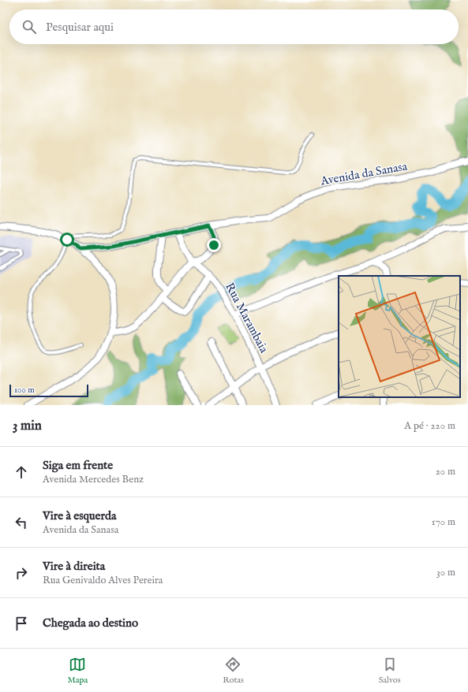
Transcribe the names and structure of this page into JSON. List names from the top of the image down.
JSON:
{
  "streets": {
    "street": ["Avenida da Sanasa", "Rua Marambaia"]
  },
  "crossings": [
    ["Avenida da Sanasa", "Rua Marambaia"]
  ],
  "scale_bar": "100 m",
  "page": {
    "search": "Pesquisar aqui",
    "scale": "100 m",
    "heading": ["3 min", "A pé · 220 m"],
    "list": [
      ["Siga em frente", "Avenida Mercedes Benz", "20 m"],
      ["Vire à esquerda", "Avenida da Sanasa", "170 m"],
      ["Vire à direita", "Rua Genivaldo Alves Pereira", "30 m"],
      "Chegada ao destino"
    ],
    "nav": ["Mapa", "Rotas", "Salvos"]
  }
}
